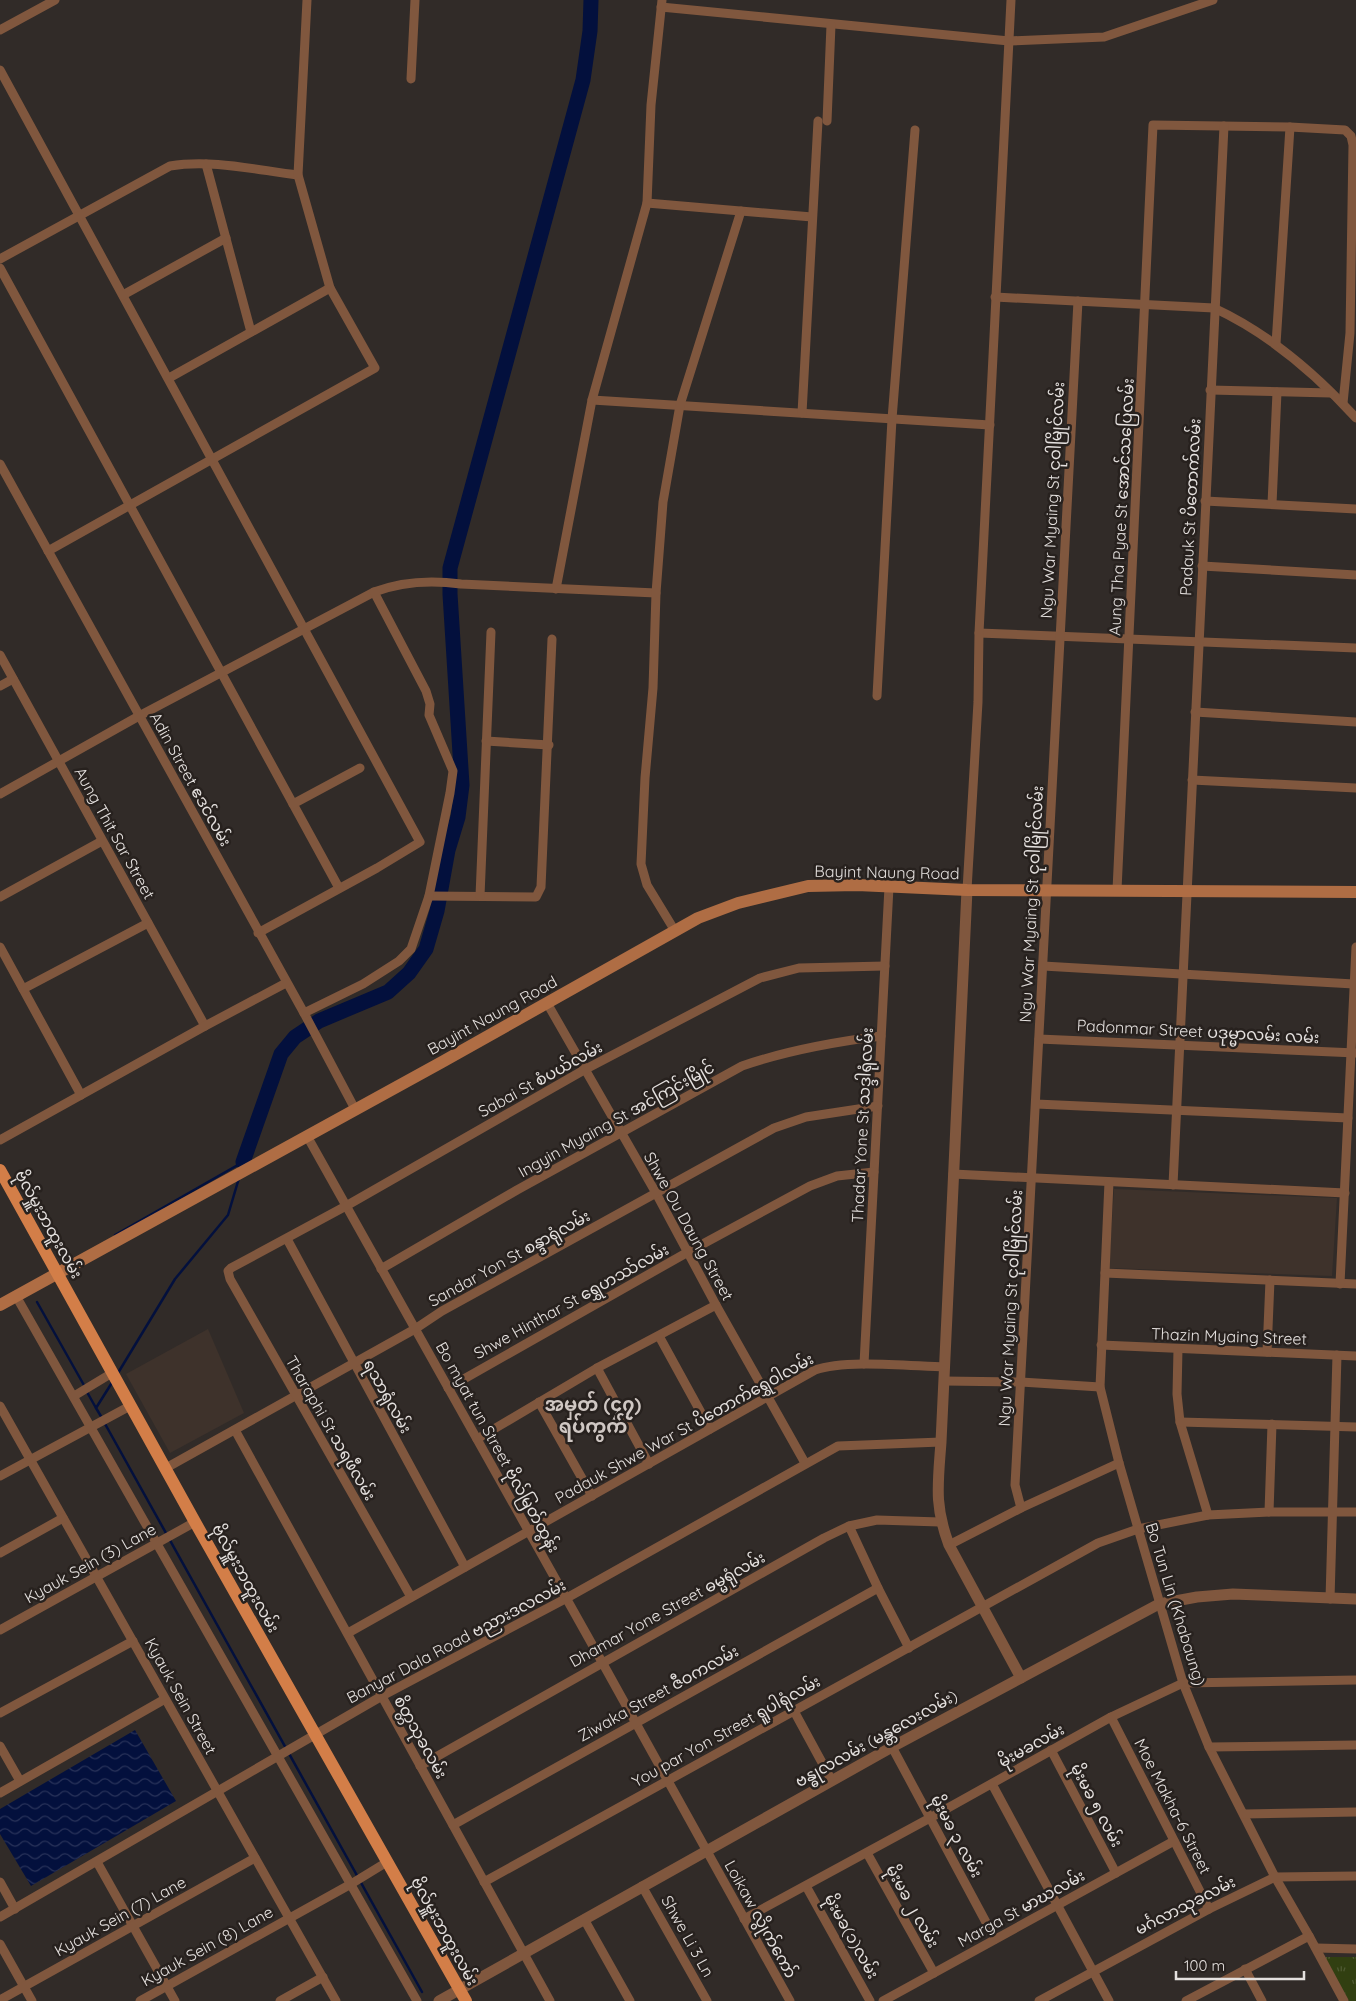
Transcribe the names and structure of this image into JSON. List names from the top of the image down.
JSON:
{
  "streets": {
    "main road": ["Bayint Naung Road", "ဗိုလ်မှူးဘထူးလမ်း"],
    "street": [
      "Ngu War Myaing St ငုဝါမြိုင်လမ်း",
      "Aung Tha Pyae St အောင်သပြေလမ်း",
      "Padauk St ပိတောက်လမ်း",
      "Adin Street ဧဒင်လမ်း",
      "Aung Thit Sar Street",
      "Padonmar Street ပဒုမ္မာလမ်း လမ်း",
      "Sabai St စံပယ်လမ်း",
      "Ingyin Myaing St အင်ကြင်းမြိုင်",
      "Thadar Yone St သဒ္ဒါရုံလမ်း",
      "Shwe Ou Daung Street",
      "Sandar Yon St စန္ဒာရုံလမ်း",
      "Shwe Hinthar St ရွှေဟဿ်လမ်း",
      "Thazin Myaing Street",
      "ရသာရုံလမ်း",
      "Tharaphi St သရဖီလမ်း",
      "Padauk Shwe War St ပိတောက်ရွှေဝါလမ်း",
      "Bo myat tun Street ဗိုလ်မြတ်ထွန်း",
      "Kyauk Sein (3) Lane",
      "Bo Tun Lin (Khabaung)",
      "Dhamar Yone Street ဓမ္မရုံလမ်း",
      "Banyar Dala Road ဗညားဒလလမ်း",
      "Ziwaka Street ဇီဝကလမ်း",
      "Kyauk Sein Street",
      "You par Yon Street ရူပါရုံလမ်း",
      "စိတ္တသုခလမ်း",
      "ဗန္ဓုလလမ်း (မန္တလေးလမ်း)",
      "မိုးမခလမ်း",
      "မိုးမခ ၅ လမ်း",
      "Moe Makha-6 Street",
      "မိုးမခ ၃ လမ်း",
      "မင်္ဂလာသုခလမ်း",
      "မိုးမခ ၂ လမ်း",
      "Marga St မာဃလမ်း",
      "Kyauk Sein (7) Lane",
      "Loikaw လွိုက်ကော်",
      "Shwe Li 3 Ln",
      "မိုးမခ(၁)လမ်း",
      "Kyauk Sein (8) Lane"
    ]
  },
  "crossings": [
    ["Ngu War Myaing St ငုဝါမြိုင်လမ်း", "Bayint Naung Road"],
    ["Ngu War Myaing St ငုဝါမြိုင်လမ်း", "Padonmar Street ပဒုမ္မာလမ်း လမ်း"],
    ["Aung Tha Pyae St အောင်သပြေလမ်း", "Padauk St ပိတောက်လမ်း"],
    ["Aung Tha Pyae St အောင်သပြေလမ်း", "Bayint Naung Road"],
    ["Padauk St ပိတောက်လမ်း", "Bayint Naung Road"],
    ["Padauk St ပိတောက်လမ်း", "Padonmar Street ပဒုမ္မာလမ်း လမ်း"],
    ["Adin Street ဧဒင်လမ်း", "Bayint Naung Road"],
    ["Bayint Naung Road", "Thadar Yone St သဒ္ဒါရုံလမ်း"],
    ["Bayint Naung Road", "ဗိုလ်မှူးဘထူးလမ်း"],
    ["Bayint Naung Road", "Shwe Ou Daung Street"],
    ["Bayint Naung Road", "Bo myat tun Street ဗိုလ်မြတ်ထွန်း"],
    ["Sabai St စံပယ်လမ်း", "Thadar Yone St သဒ္ဒါရုံလမ်း"],
    ["Sabai St စံပယ်လမ်း", "Shwe Ou Daung Street"],
    ["Sabai St စံပယ်လမ်း", "ရသာရုံလမ်း"],
    ["Sabai St စံပယ်လမ်း", "Tharaphi St သရဖီလမ်း"],
    ["Sabai St စံပယ်လမ်း", "Bo myat tun Street ဗိုလ်မြတ်ထွန်း"],
    ["Ingyin Myaing St အင်ကြင်းမြိုင်", "Thadar Yone St သဒ္ဒါရုံလမ်း"],
    ["Ingyin Myaing St အင်ကြင်းမြိုင်", "Shwe Ou Daung Street"],
    ["Ingyin Myaing St အင်ကြင်းမြိုင်", "Bo myat tun Street ဗိုလ်မြတ်ထွန်း"],
    ["Thadar Yone St သဒ္ဒါရုံလမ်း", "Sandar Yon St စန္ဒာရုံလမ်း"],
    ["Thadar Yone St သဒ္ဒါရုံလမ်း", "Shwe Hinthar St ရွှေဟဿ်လမ်း"],
    ["Thadar Yone St သဒ္ဒါရုံလမ်း", "Padauk Shwe War St ပိတောက်ရွှေဝါလမ်း"],
    ["ဗိုလ်မှူးဘထူးလမ်း", "Sandar Yon St စန္ဒာရုံလမ်း"],
    ["ဗိုလ်မှူးဘထူးလမ်း", "Kyauk Sein (3) Lane"],
    ["ဗိုလ်မှူးဘထူးလမ်း", "Banyar Dala Road ဗညားဒလလမ်း"],
    ["ဗိုလ်မှူးဘထူးလမ်း", "ဗန္ဓုလလမ်း (မန္တလေးလမ်း)"],
    ["ဗိုလ်မှူးဘထူးလမ်း", "Kyauk Sein (8) Lane"],
    ["Shwe Ou Daung Street", "Sandar Yon St စန္ဒာရုံလမ်း"],
    ["Shwe Ou Daung Street", "Shwe Hinthar St ရွှေဟဿ်လမ်း"],
    ["Shwe Ou Daung Street", "Padauk Shwe War St ပိတောက်ရွှေဝါလမ်း"],
    ["Shwe Ou Daung Street", "Banyar Dala Road ဗညားဒလလမ်း"],
    ["Sandar Yon St စန္ဒာရုံလမ်း", "ရသာရုံလမ်း"],
    ["Sandar Yon St စန္ဒာရုံလမ်း", "Tharaphi St သရဖီလမ်း"],
    ["Sandar Yon St စန္ဒာရုံလမ်း", "Bo myat tun Street ဗိုလ်မြတ်ထွန်း"],
    ["Sandar Yon St စန္ဒာရုံလမ်း", "စိတ္တသုခလမ်း"],
    ["Shwe Hinthar St ရွှေဟဿ်လမ်း", "Bo myat tun Street ဗိုလ်မြတ်ထွန်း"],
    ["Thazin Myaing Street", "Bo Tun Lin (Khabaung)"],
    ["ရသာရုံလမ်း", "Padauk Shwe War St ပိတောက်ရွှေဝါလမ်း"],
    ["Tharaphi St သရဖီလမ်း", "Padauk Shwe War St ပိတောက်ရွှေဝါလမ်း"],
    ["Padauk Shwe War St ပိတောက်ရွှေဝါလမ်း", "Bo myat tun Street ဗိုလ်မြတ်ထွန်း"],
    ["Padauk Shwe War St ပိတောက်ရွှေဝါလမ်း", "စိတ္တသုခလမ်း"],
    ["Bo myat tun Street ဗိုလ်မြတ်ထွန်း", "Dhamar Yone Street ဓမ္မရုံလမ်း"],
    ["Bo myat tun Street ဗိုလ်မြတ်ထွန်း", "Banyar Dala Road ဗညားဒလလမ်း"],
    ["Bo myat tun Street ဗိုလ်မြတ်ထွန်း", "Ziwaka Street ဇီဝကလမ်း"],
    ["Bo myat tun Street ဗိုလ်မြတ်ထွန်း", "You par Yon Street ရူပါရုံလမ်း"],
    ["Bo myat tun Street ဗိုလ်မြတ်ထွန်း", "ဗန္ဓုလလမ်း (မန္တလေးလမ်း)"],
    ["Bo myat tun Street ဗိုလ်မြတ်ထွန်း", "Loikaw လွိုက်ကော်"],
    ["Kyauk Sein (3) Lane", "Kyauk Sein Street"],
    ["Bo Tun Lin (Khabaung)", "You par Yon Street ရူပါရုံလမ်း"],
    ["Bo Tun Lin (Khabaung)", "ဗန္ဓုလလမ်း (မန္တလေးလမ်း)"],
    ["Bo Tun Lin (Khabaung)", "မိုးမခလမ်း"],
    ["Bo Tun Lin (Khabaung)", "မင်္ဂလာသုခလမ်း"],
    ["Dhamar Yone Street ဓမ္မရုံလမ်း", "စိတ္တသုခလမ်း"],
    ["Banyar Dala Road ဗညားဒလလမ်း", "Kyauk Sein Street"],
    ["Banyar Dala Road ဗညားဒလလမ်း", "စိတ္တသုခလမ်း"],
    ["Ziwaka Street ဇီဝကလမ်း", "စိတ္တသုခလမ်း"],
    ["Kyauk Sein Street", "Kyauk Sein (7) Lane"],
    ["Kyauk Sein Street", "Kyauk Sein (8) Lane"],
    ["You par Yon Street ရူပါရုံလမ်း", "စိတ္တသုခလမ်း"],
    ["စိတ္တသုခလမ်း", "ဗန္ဓုလလမ်း (မန္တလေးလမ်း)"],
    ["ဗန္ဓုလလမ်း (မန္တလေးလမ်း)", "မိုးမခ ၃ လမ်း"],
    ["ဗန္ဓုလလမ်း (မန္တလေးလမ်း)", "Loikaw လွိုက်ကော်"],
    ["ဗန္ဓုလလမ်း (မန္တလေးလမ်း)", "Shwe Li 3 Ln"],
    ["မိုးမခလမ်း", "မိုးမခ ၅ လမ်း"],
    ["မိုးမခလမ်း", "Moe Makha-6 Street"],
    ["မိုးမခလမ်း", "မိုးမခ ၃ လမ်း"],
    ["မိုးမခလမ်း", "မိုးမခ ၂ လမ်း"],
    ["မိုးမခလမ်း", "Loikaw လွိုက်ကော်"],
    ["မိုးမခလမ်း", "မိုးမခ(၁)လမ်း"],
    ["မိုးမခ ၅ လမ်း", "Marga St မာဃလမ်း"],
    ["Moe Makha-6 Street", "မင်္ဂလာသုခလမ်း"],
    ["Moe Makha-6 Street", "Marga St မာဃလမ်း"],
    ["မိုးမခ ၃ လမ်း", "Marga St မာဃလမ်း"],
    ["မိုးမခ ၂ လမ်း", "Marga St မာဃလမ်း"]
  ],
  "districts": ["အမှတ် (၄၇) ရပ်ကွက်"],
  "scale_bar": "100 m"
}
